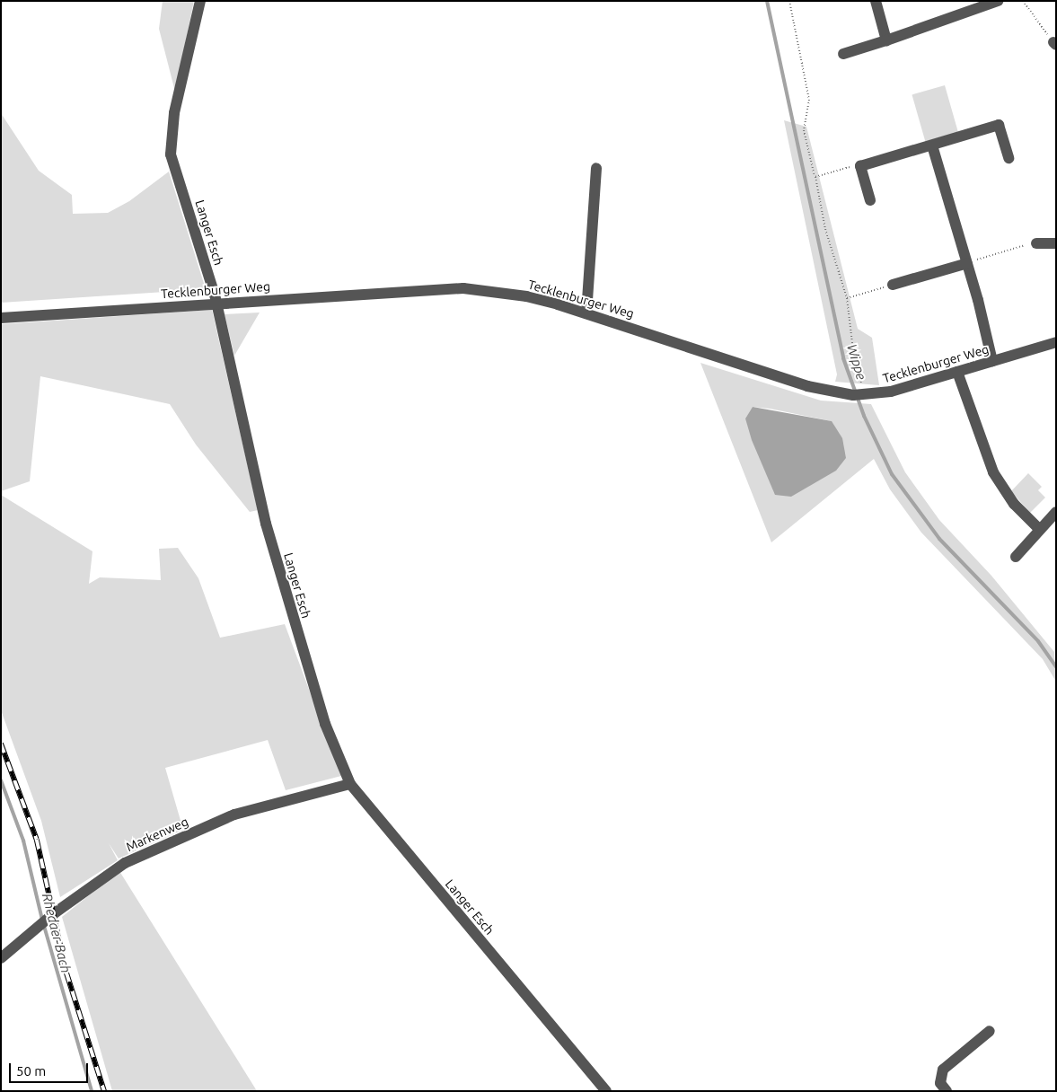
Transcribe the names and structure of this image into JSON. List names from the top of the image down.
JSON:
{
  "streets": {
    "street": ["Langer Esch", "Tecklenburger Weg", "Markenweg"]
  },
  "crossings": [
    ["Langer Esch", "Tecklenburger Weg"],
    ["Langer Esch", "Markenweg"]
  ],
  "water": ["Wippe", "Rhedaer Bach"],
  "scale_bar": "50 m"
}
